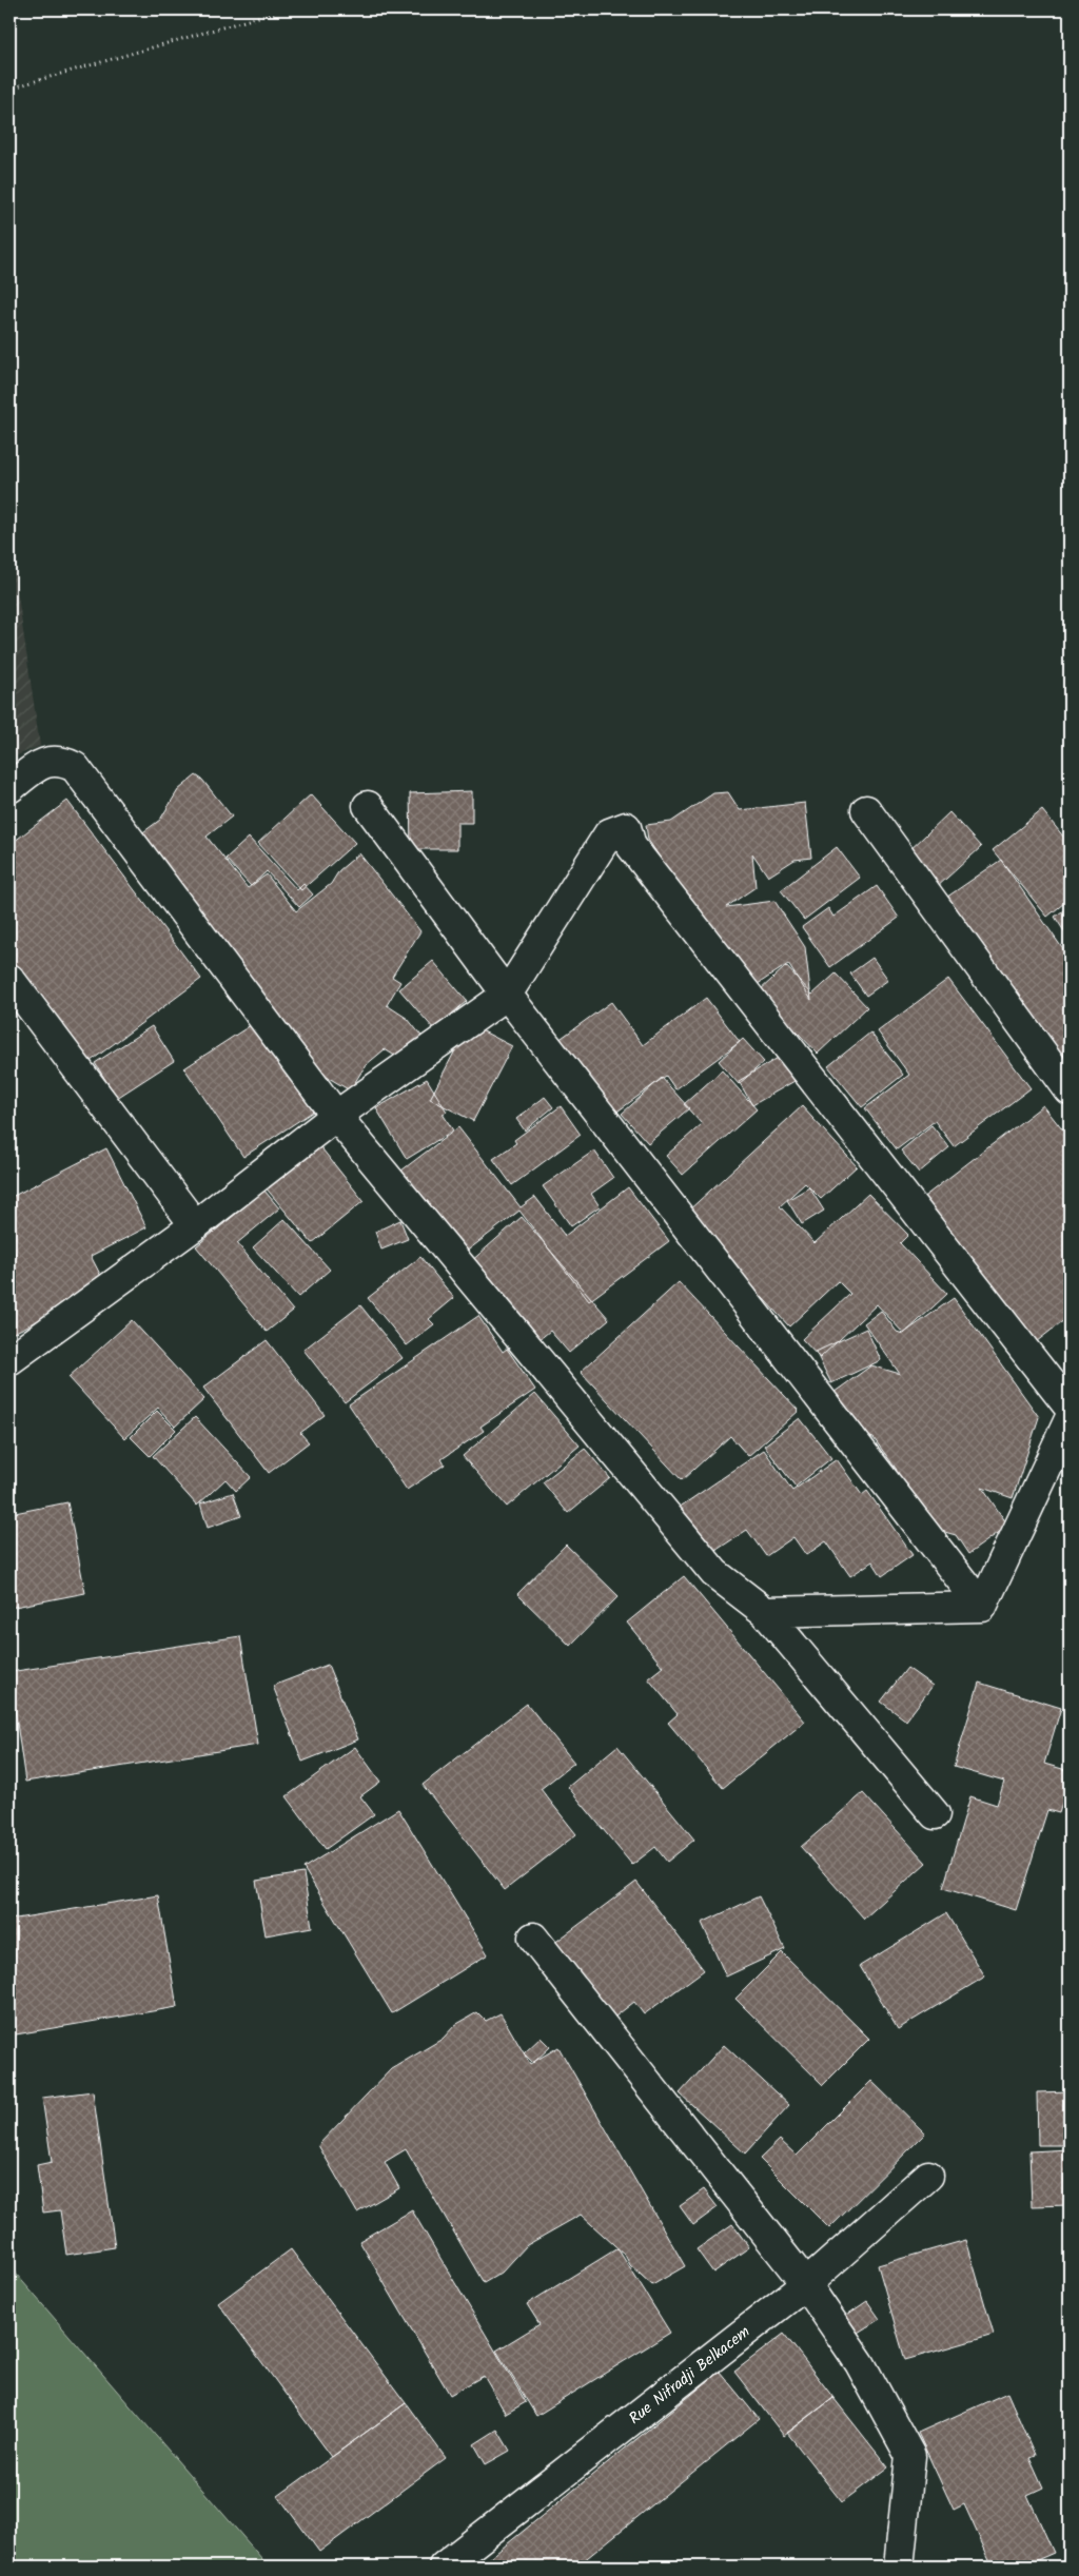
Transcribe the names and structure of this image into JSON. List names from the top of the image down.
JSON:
{
  "streets": {
    "street": ["Rue Nifradji Belkacem"]
  }
}
